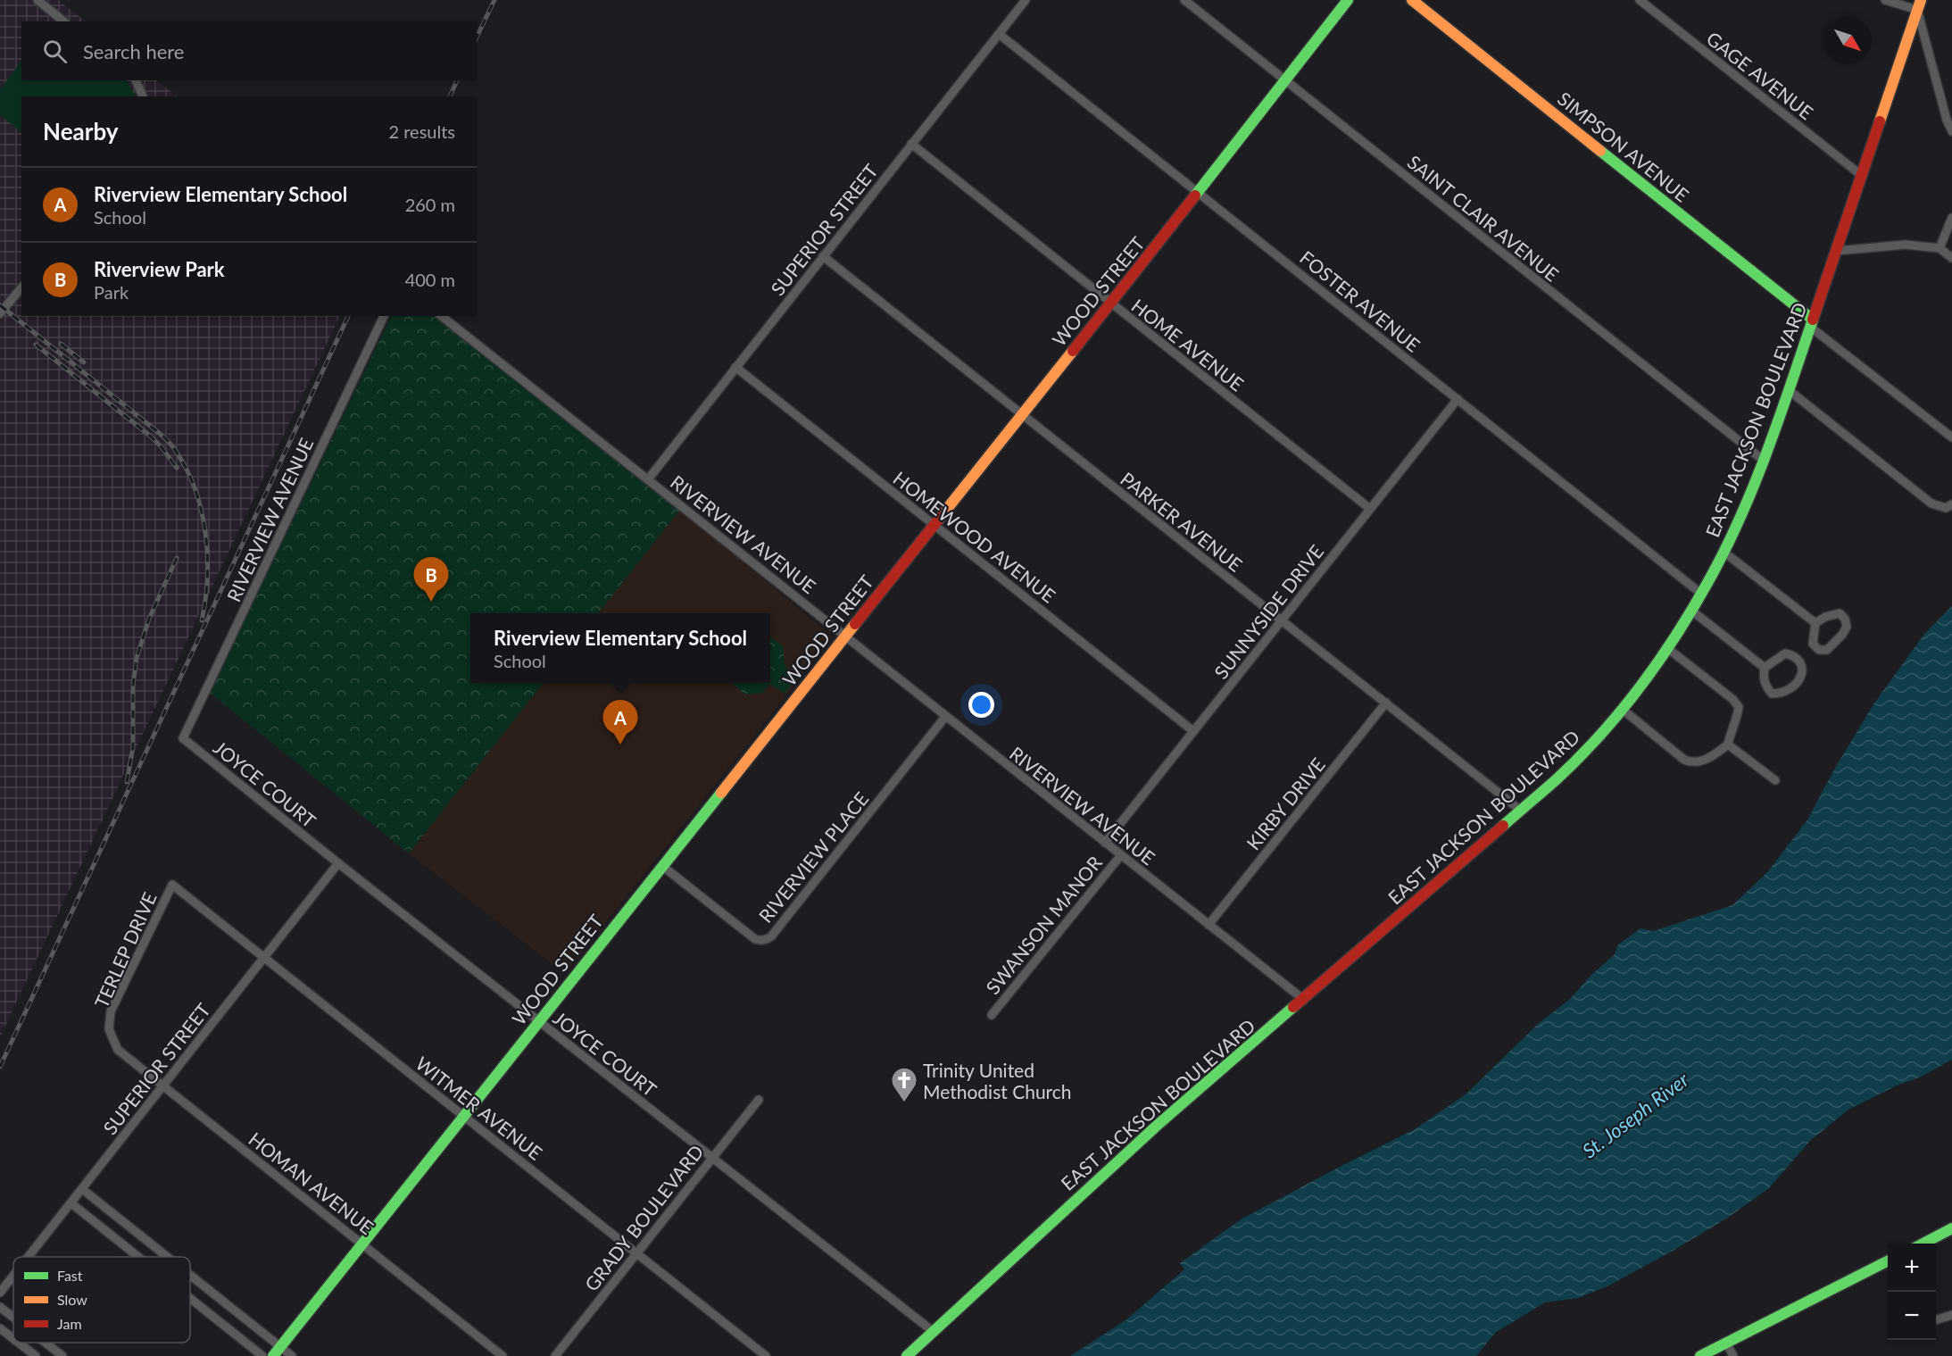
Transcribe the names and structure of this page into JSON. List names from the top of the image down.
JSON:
{
  "streets": {
    "street": [
      "GAGE AVENUE",
      "SIMPSON AVENUE",
      "SAINT CLAIR AVENUE",
      "SUPERIOR STREET",
      "WOOD STREET",
      "FOSTER AVENUE",
      "HOME AVENUE",
      "EAST JACKSON BOULEVARD",
      "RIVERVIEW AVENUE",
      "PARKER AVENUE",
      "HOMEWOOD AVENUE",
      "SUNNYSIDE DRIVE",
      "JOYCE COURT",
      "KIRBY DRIVE",
      "RIVERVIEW PLACE",
      "SWANSON MANOR",
      "TERLEP DRIVE",
      "WITMER AVENUE",
      "HOMAN AVENUE",
      "GRADY BOULEVARD"
    ]
  },
  "crossings": [
    ["GAGE AVENUE", "EAST JACKSON BOULEVARD"],
    ["SIMPSON AVENUE", "EAST JACKSON BOULEVARD"],
    ["SAINT CLAIR AVENUE", "WOOD STREET"],
    ["SAINT CLAIR AVENUE", "EAST JACKSON BOULEVARD"],
    ["SUPERIOR STREET", "FOSTER AVENUE"],
    ["SUPERIOR STREET", "HOME AVENUE"],
    ["SUPERIOR STREET", "RIVERVIEW AVENUE"],
    ["SUPERIOR STREET", "PARKER AVENUE"],
    ["SUPERIOR STREET", "HOMEWOOD AVENUE"],
    ["SUPERIOR STREET", "JOYCE COURT"],
    ["SUPERIOR STREET", "WITMER AVENUE"],
    ["SUPERIOR STREET", "HOMAN AVENUE"],
    ["WOOD STREET", "FOSTER AVENUE"],
    ["WOOD STREET", "HOME AVENUE"],
    ["WOOD STREET", "RIVERVIEW AVENUE"],
    ["WOOD STREET", "PARKER AVENUE"],
    ["WOOD STREET", "HOMEWOOD AVENUE"],
    ["WOOD STREET", "JOYCE COURT"],
    ["WOOD STREET", "RIVERVIEW PLACE"],
    ["WOOD STREET", "WITMER AVENUE"],
    ["WOOD STREET", "HOMAN AVENUE"],
    ["FOSTER AVENUE", "EAST JACKSON BOULEVARD"],
    ["FOSTER AVENUE", "SUNNYSIDE DRIVE"],
    ["HOME AVENUE", "SUNNYSIDE DRIVE"],
    ["EAST JACKSON BOULEVARD", "RIVERVIEW AVENUE"],
    ["EAST JACKSON BOULEVARD", "PARKER AVENUE"],
    ["EAST JACKSON BOULEVARD", "JOYCE COURT"],
    ["RIVERVIEW AVENUE", "SUNNYSIDE DRIVE"],
    ["RIVERVIEW AVENUE", "JOYCE COURT"],
    ["RIVERVIEW AVENUE", "KIRBY DRIVE"],
    ["RIVERVIEW AVENUE", "RIVERVIEW PLACE"],
    ["RIVERVIEW AVENUE", "SWANSON MANOR"],
    ["PARKER AVENUE", "SUNNYSIDE DRIVE"],
    ["PARKER AVENUE", "KIRBY DRIVE"],
    ["HOMEWOOD AVENUE", "SUNNYSIDE DRIVE"],
    ["JOYCE COURT", "GRADY BOULEVARD"],
    ["TERLEP DRIVE", "WITMER AVENUE"],
    ["TERLEP DRIVE", "HOMAN AVENUE"],
    ["WITMER AVENUE", "GRADY BOULEVARD"]
  ],
  "water": ["St. Joseph River"],
  "places": {
    "church": ["Trinity United Methodist Church"]
  },
  "legend": ["Fast", "Slow", "Jam"],
  "north": "bottom right",
  "page": {
    "search": "Search here",
    "heading": ["Nearby", "2 results"],
    "list": [
      {
        "mark": "A",
        "name": "Riverview Elementary School",
        "note": "School",
        "value": "260 m"
      },
      {
        "mark": "B",
        "name": "Riverview Park",
        "note": "Park",
        "value": "400 m"
      }
    ],
    "pins": ["B", "A"],
    "popup": ["Riverview Elementary School", "School"],
    "map_buttons": ["+", "−"]
  }
}
